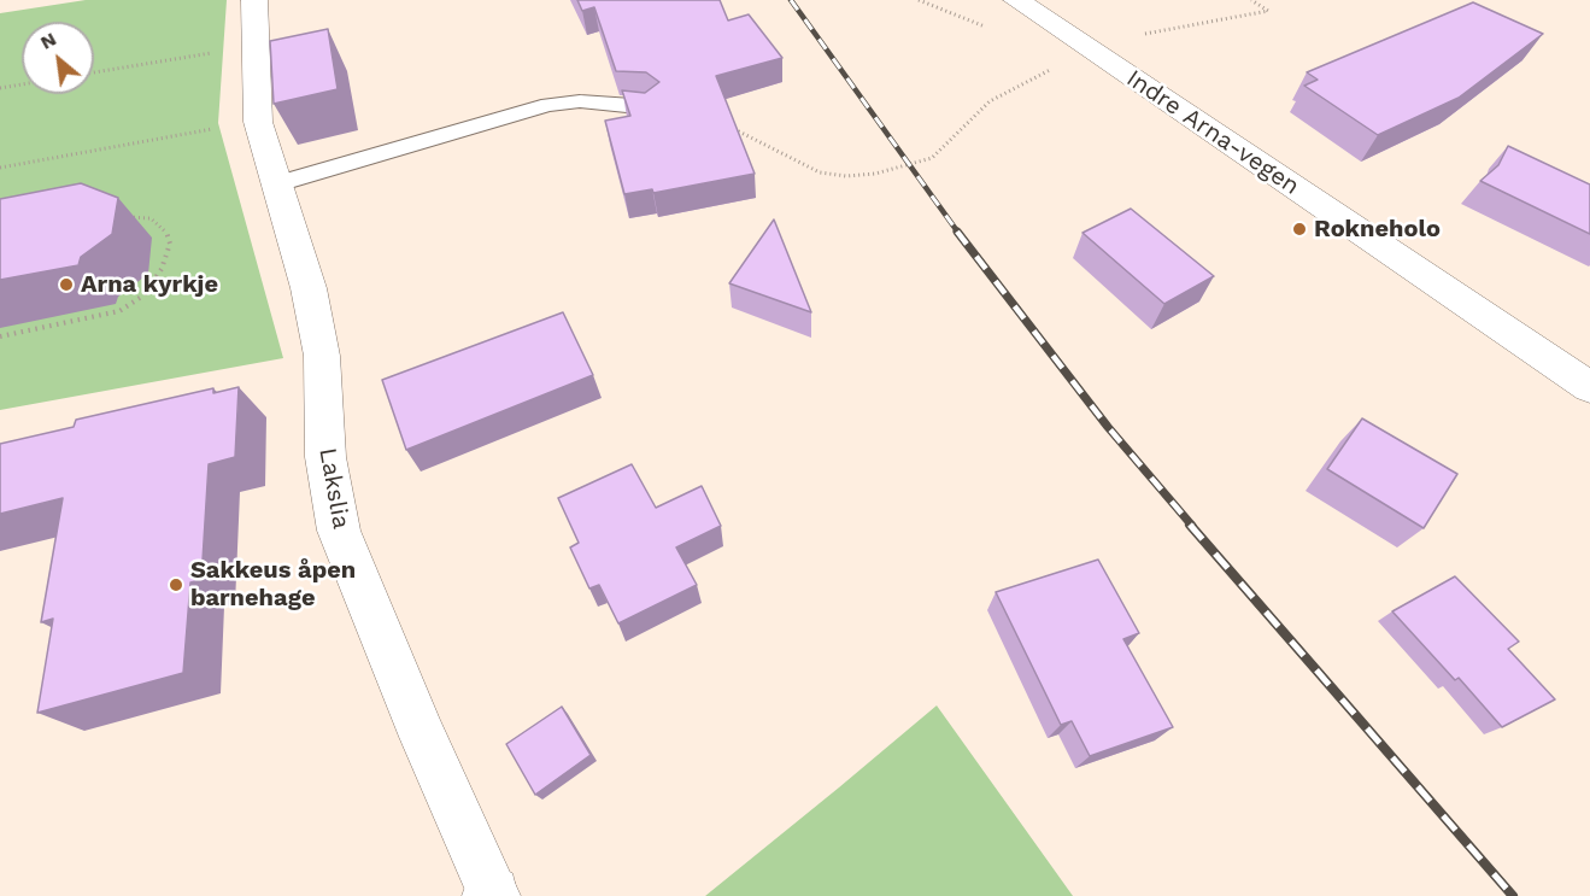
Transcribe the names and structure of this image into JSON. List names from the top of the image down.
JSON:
{
  "streets": {
    "street": ["Indre Arna-vegen", "Lakslia"]
  },
  "places": ["Rokneholo", "Arna kyrkje", "Sakkeus åpen barnehage"],
  "north": "top left"
}
